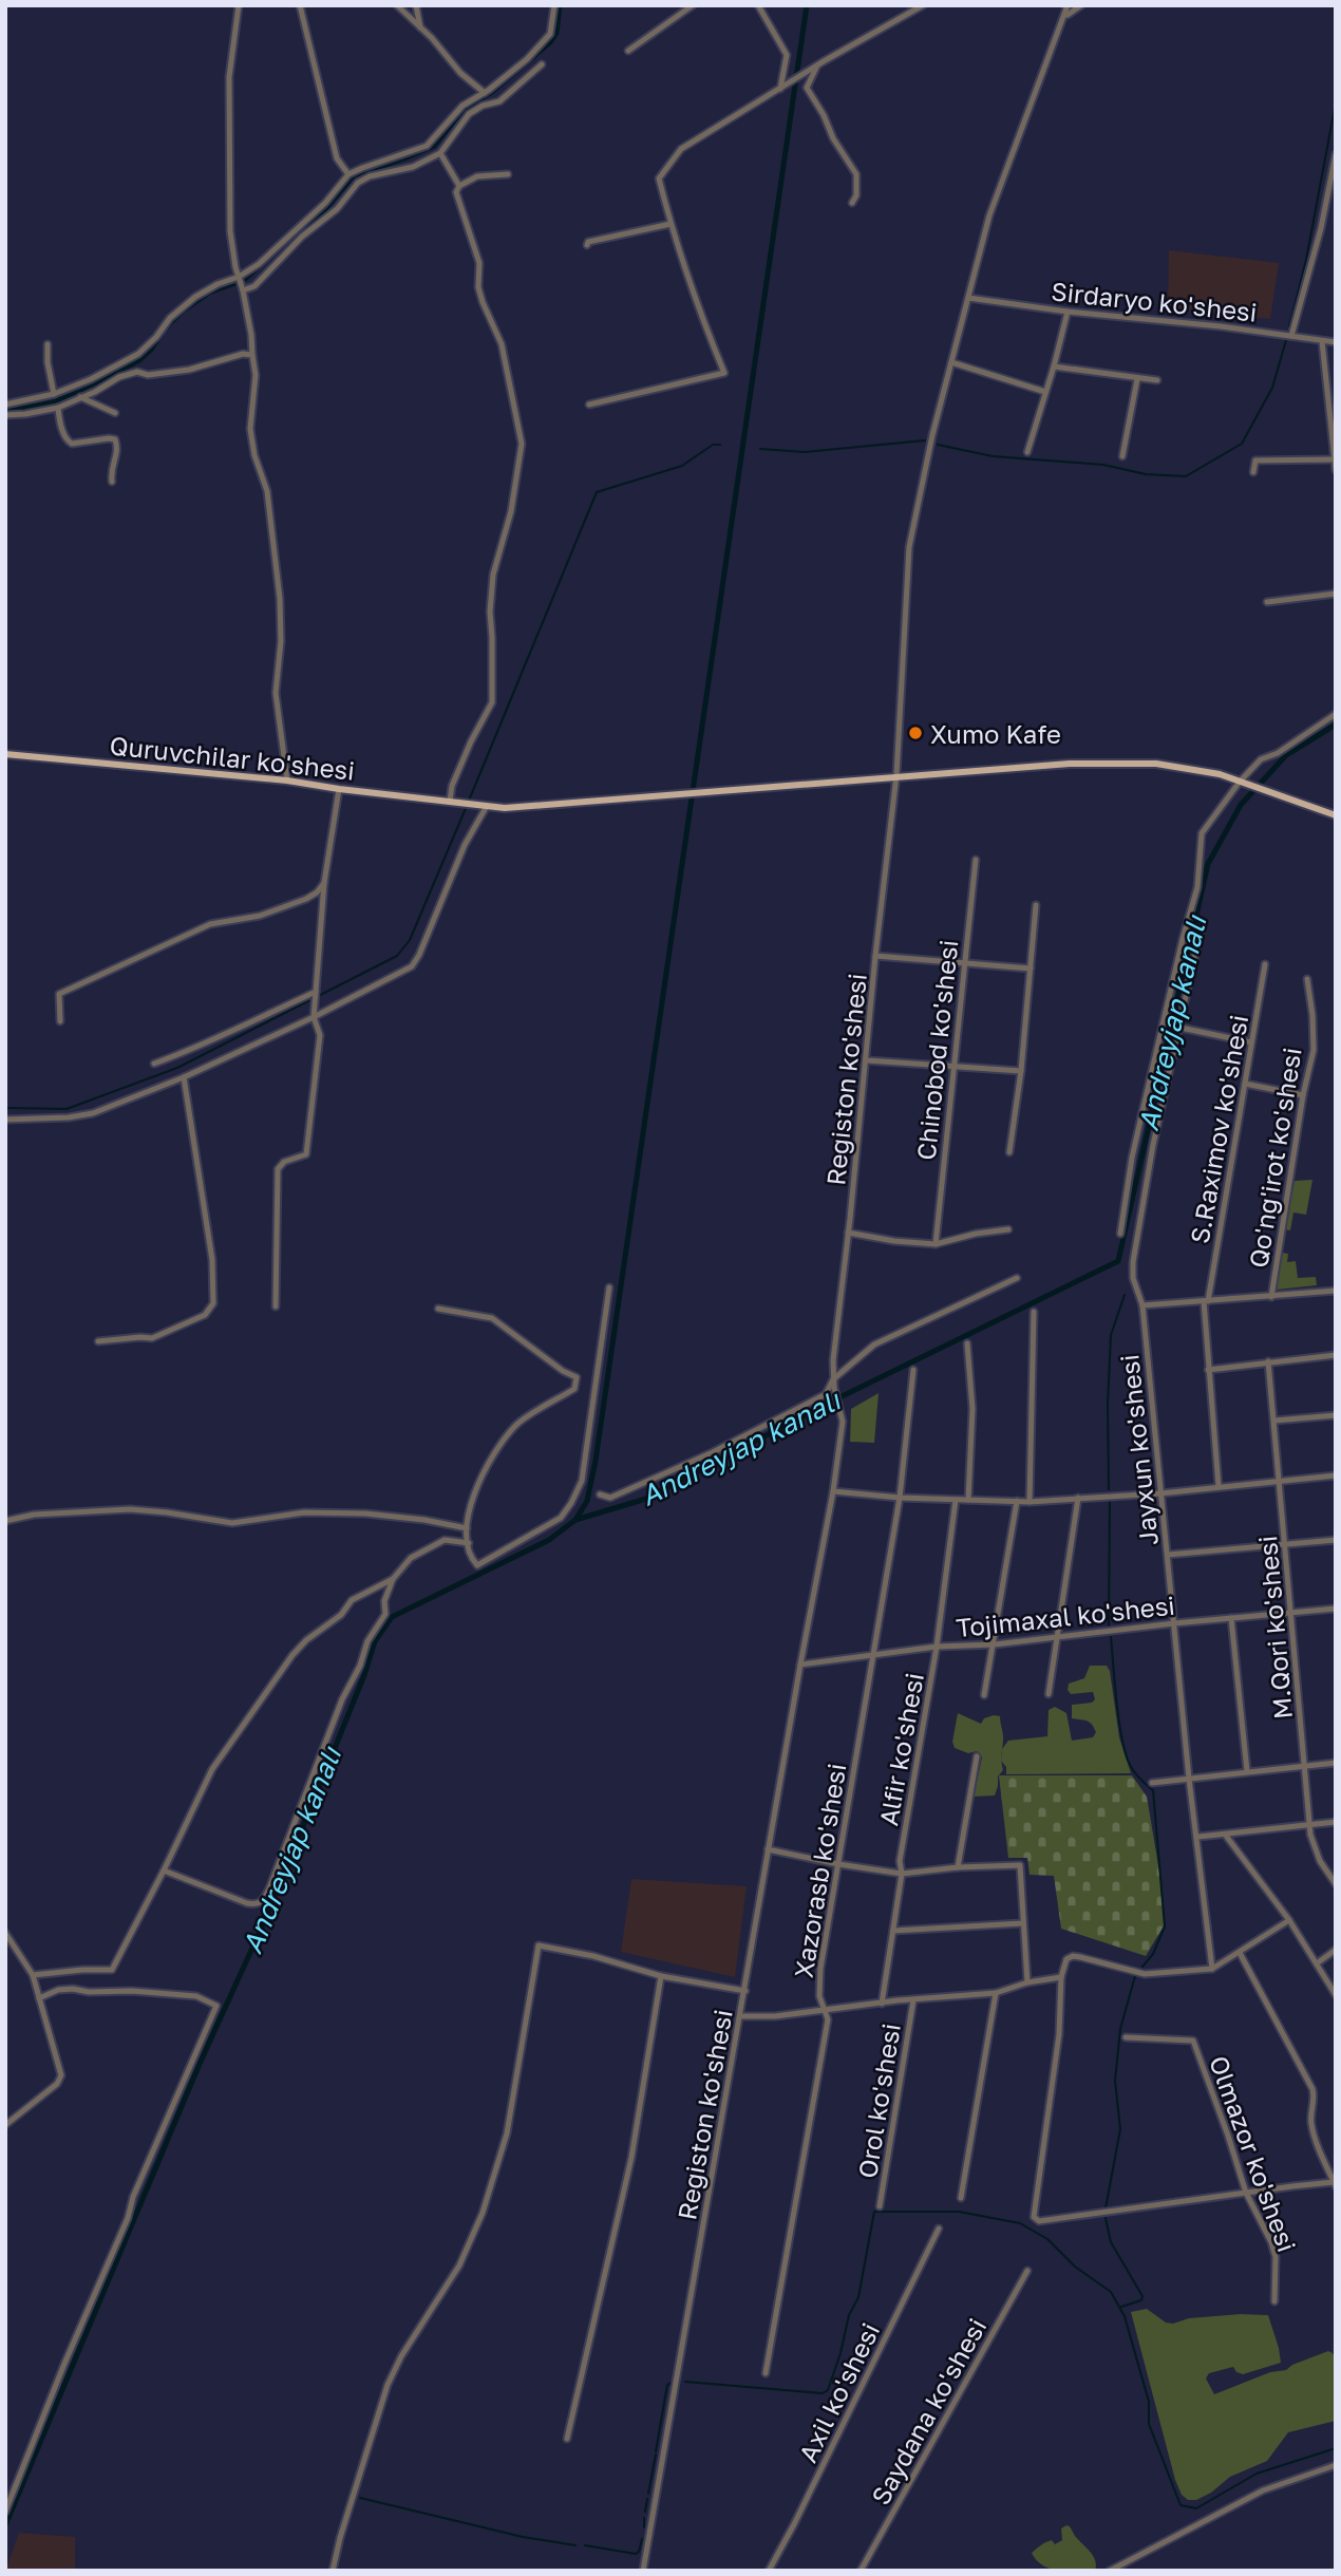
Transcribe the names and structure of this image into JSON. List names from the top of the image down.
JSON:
{
  "streets": {
    "main road": ["Quruvchilar ko'shesi"],
    "street": [
      "Sirdaryo ko'shesi",
      "Chinobod ko'shesi",
      "Registon ko'shesi",
      "S.Raximov ko'shesi",
      "Qo'ng'irot ko'shesi",
      "Jayxun ko'shesi",
      "Tojimaxal ko'shesi",
      "M.Qori ko'shesi",
      "Alfir ko'shesi",
      "Xazorasb ko'shesi",
      "Orol ko'shesi",
      "Olmazor ko'shesi",
      "Axil ko'shesi",
      "Saydana ko'shesi"
    ]
  },
  "crossings": [
    ["Sirdaryo ko'shesi", "Registon ko'shesi"],
    ["Quruvchilar ko'shesi", "Registon ko'shesi"],
    ["Registon ko'shesi", "Tojimaxal ko'shesi"],
    ["Jayxun ko'shesi", "Tojimaxal ko'shesi"],
    ["Tojimaxal ko'shesi", "M.Qori ko'shesi"],
    ["Tojimaxal ko'shesi", "Alfir ko'shesi"],
    ["Tojimaxal ko'shesi", "Xazorasb ko'shesi"]
  ],
  "water": ["Andreyjap kanalı"],
  "places": ["Xumo Kafe"]
}
